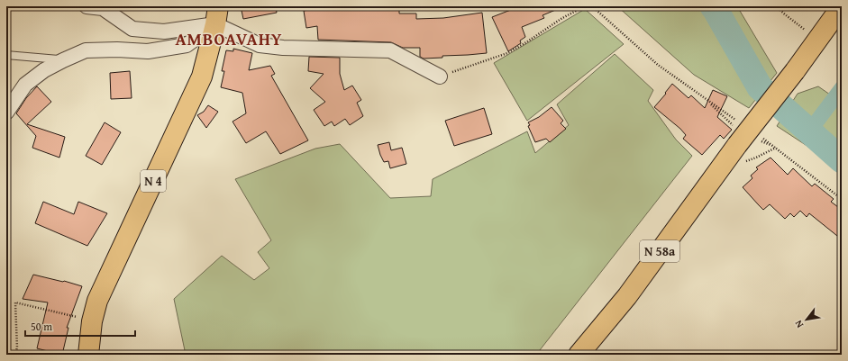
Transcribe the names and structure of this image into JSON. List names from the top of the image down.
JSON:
{
  "streets": {
    "main road": ["N 4", "N 58a"]
  },
  "districts": ["AMBOAVAHY"],
  "scale_bar": "50 m",
  "north": "bottom left"
}
